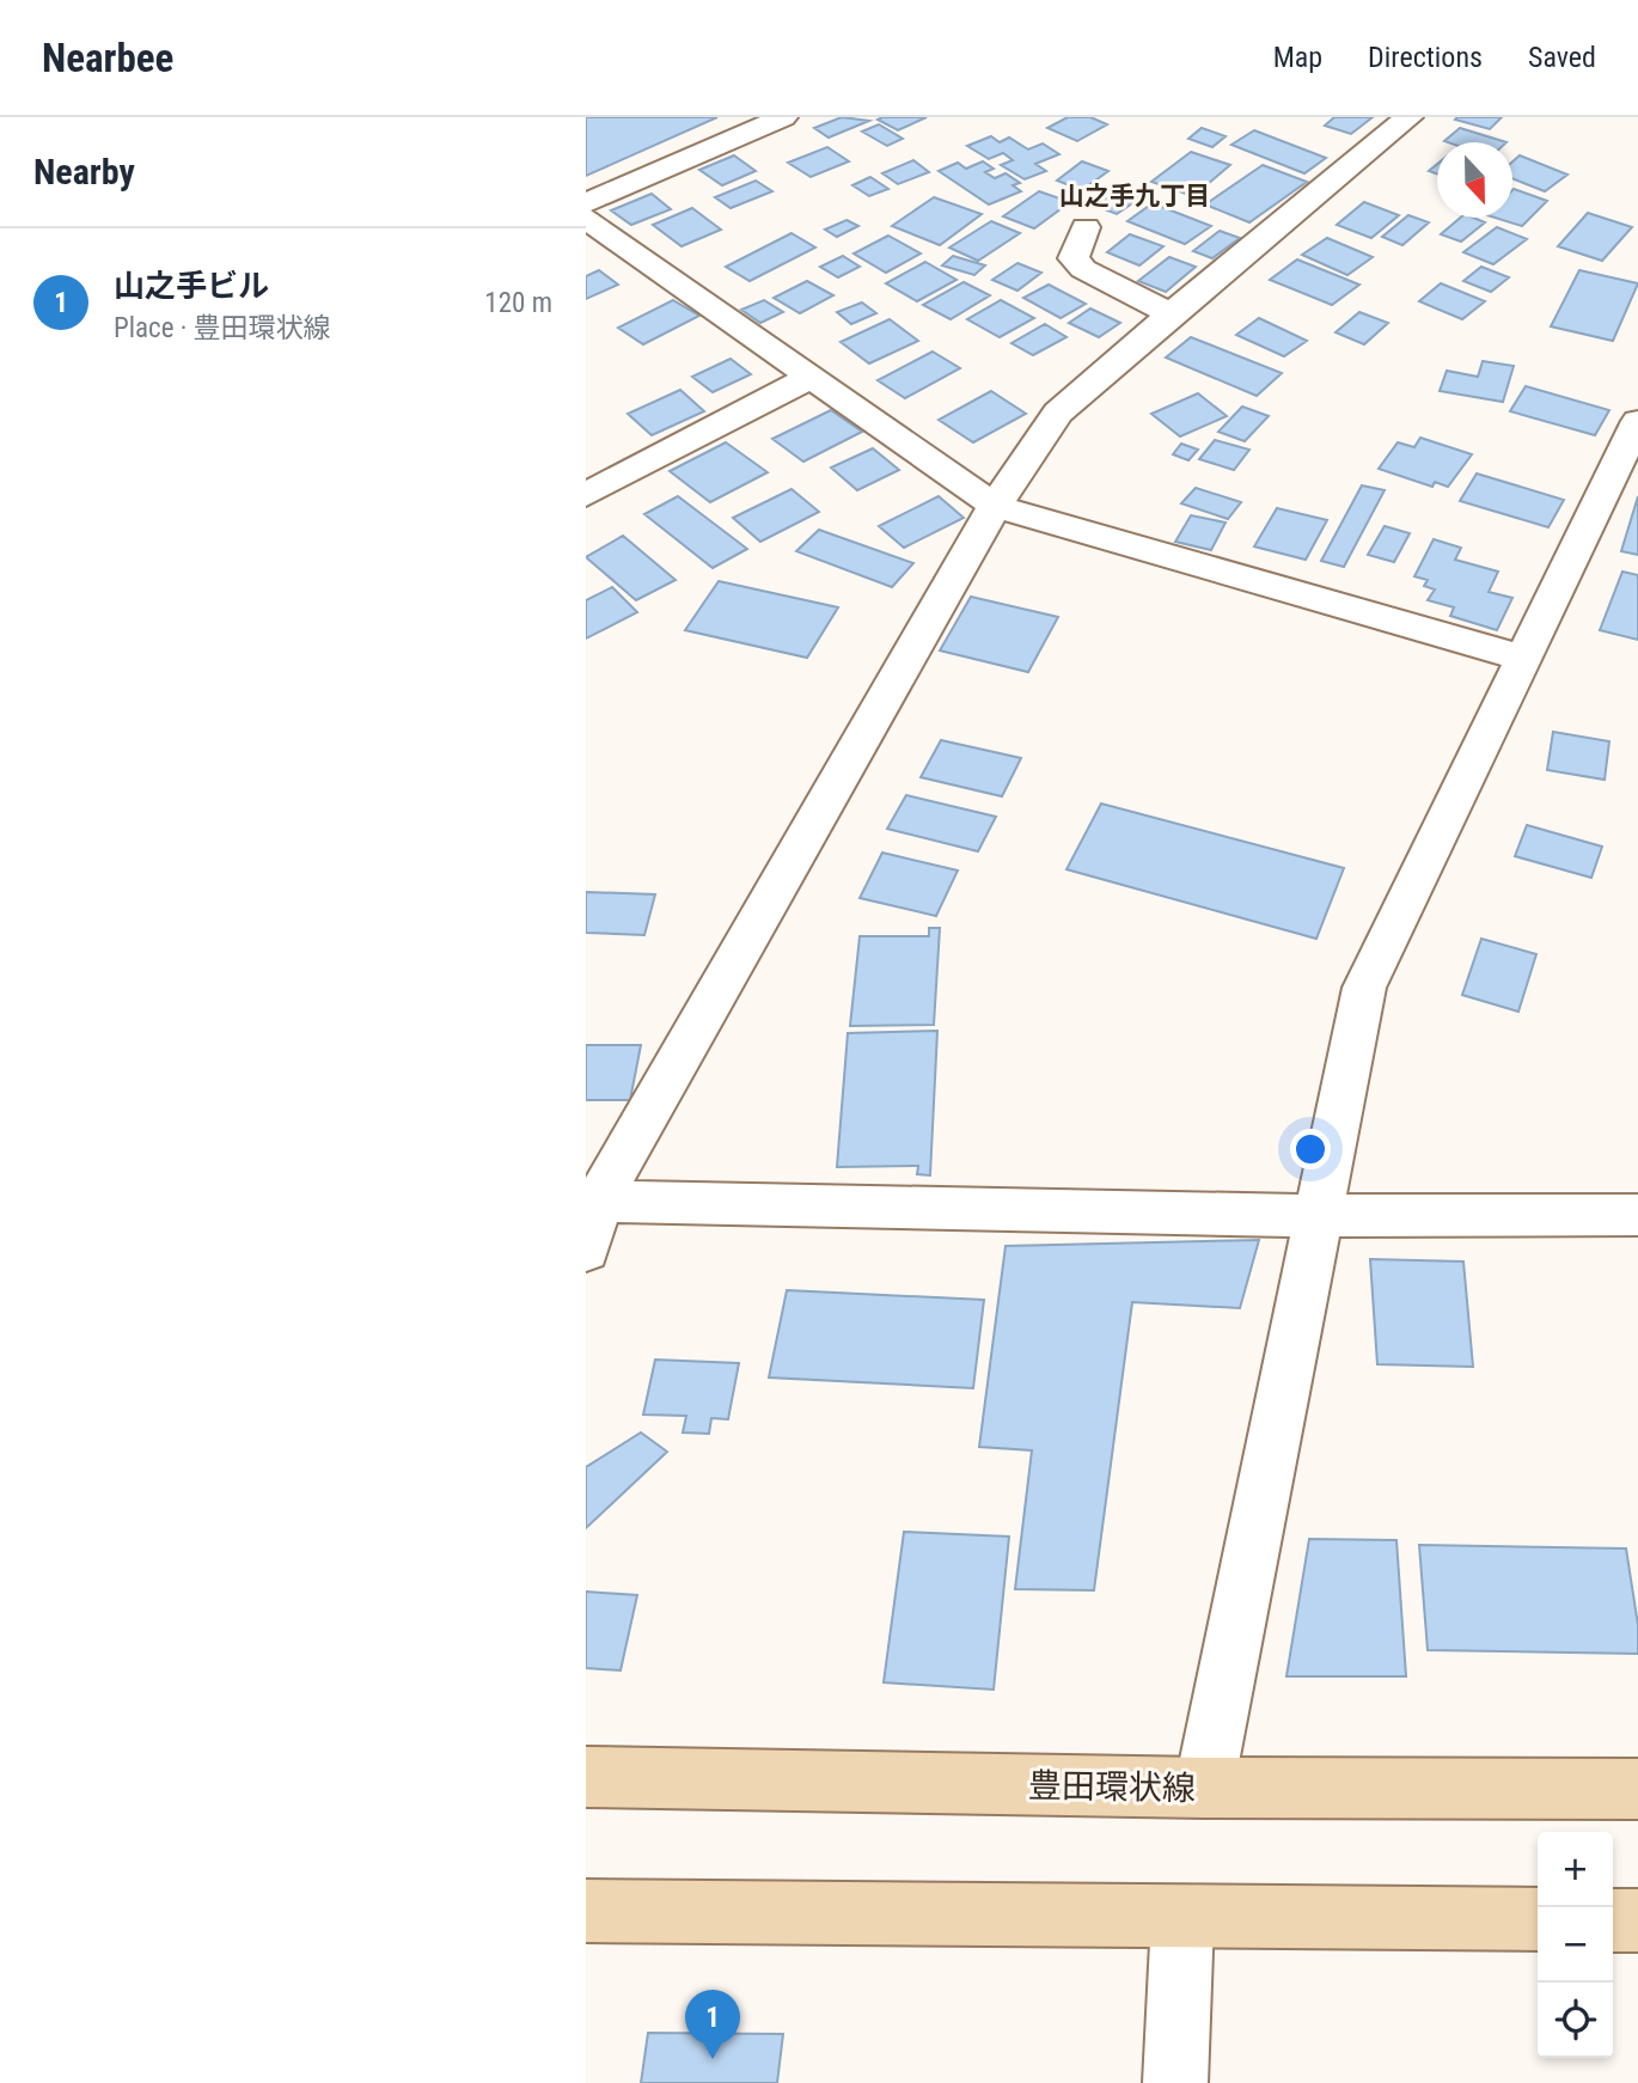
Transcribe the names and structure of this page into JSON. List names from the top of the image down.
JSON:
{
  "streets": {
    "main road": ["豊田環状線"]
  },
  "districts": ["山之手九丁目"],
  "north": "bottom",
  "page": {
    "header": "Nearbee",
    "nav": ["Map", "Directions", "Saved"],
    "heading": "Nearby",
    "list": [
      {
        "mark": "1",
        "name": "山之手ビル",
        "note": "Place · 豊田環状線",
        "value": "120 m"
      }
    ],
    "map_buttons": ["+", "−"],
    "pins": "1"
  }
}
